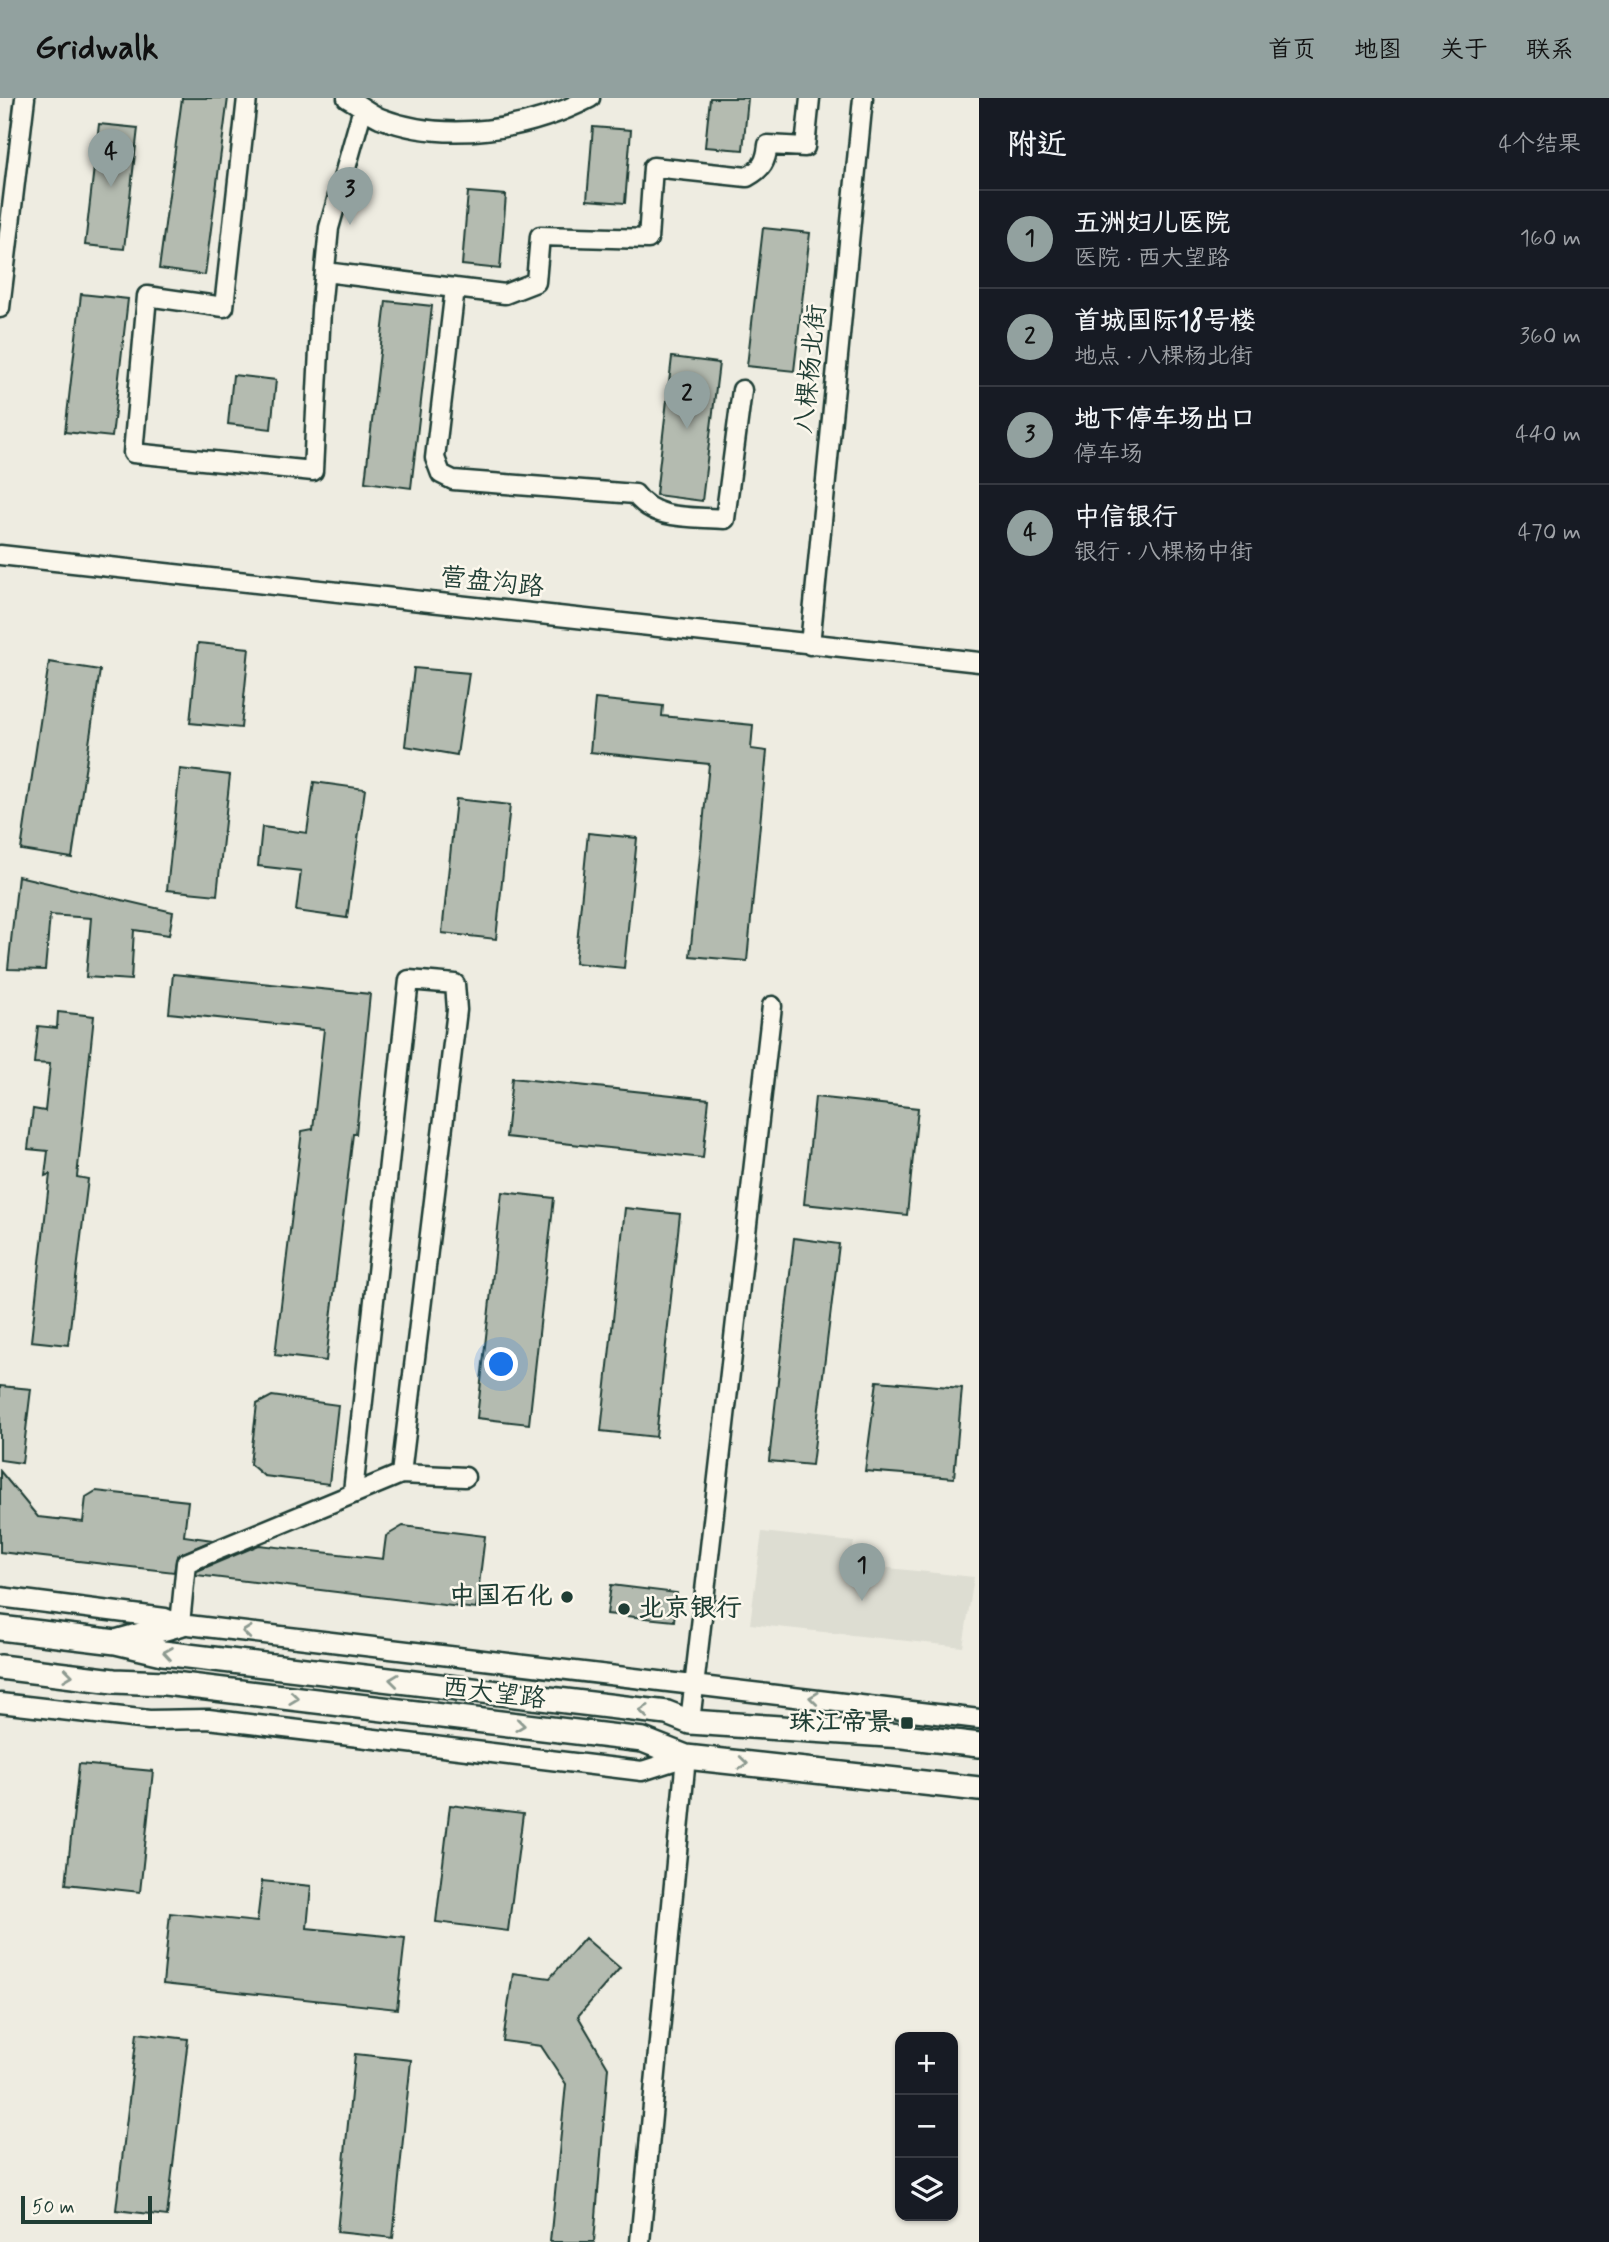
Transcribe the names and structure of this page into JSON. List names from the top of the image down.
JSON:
{
  "streets": {
    "main road": ["西大望路"],
    "street": ["八棵杨北街", "营盘沟路"]
  },
  "crossings": [
    ["八棵杨北街", "营盘沟路"]
  ],
  "places": {
    "other": ["中国石化", "北京银行"],
    "transit": ["珠江帝景"]
  },
  "scale_bar": "50 m",
  "page": {
    "header": "Gridwalk",
    "nav": [
      "首页",
      "地图",
      "关于",
      "联系"
    ],
    "heading": ["附近", "4个结果"],
    "pins": [
      "4",
      "3",
      "2",
      "1"
    ],
    "list": [
      {
        "mark": "1",
        "name": "五洲妇儿医院",
        "note": "医院 · 西大望路",
        "value": "160 m"
      },
      {
        "mark": "2",
        "name": "首城国际18号楼",
        "note": "地点 · 八棵杨北街",
        "value": "360 m"
      },
      {
        "mark": "3",
        "name": "地下停车场出口",
        "note": "停车场",
        "value": "440 m"
      },
      {
        "mark": "4",
        "name": "中信银行",
        "note": "银行 · 八棵杨中街",
        "value": "470 m"
      }
    ],
    "map_buttons": ["+", "−"],
    "scale": "50 m"
  }
}
